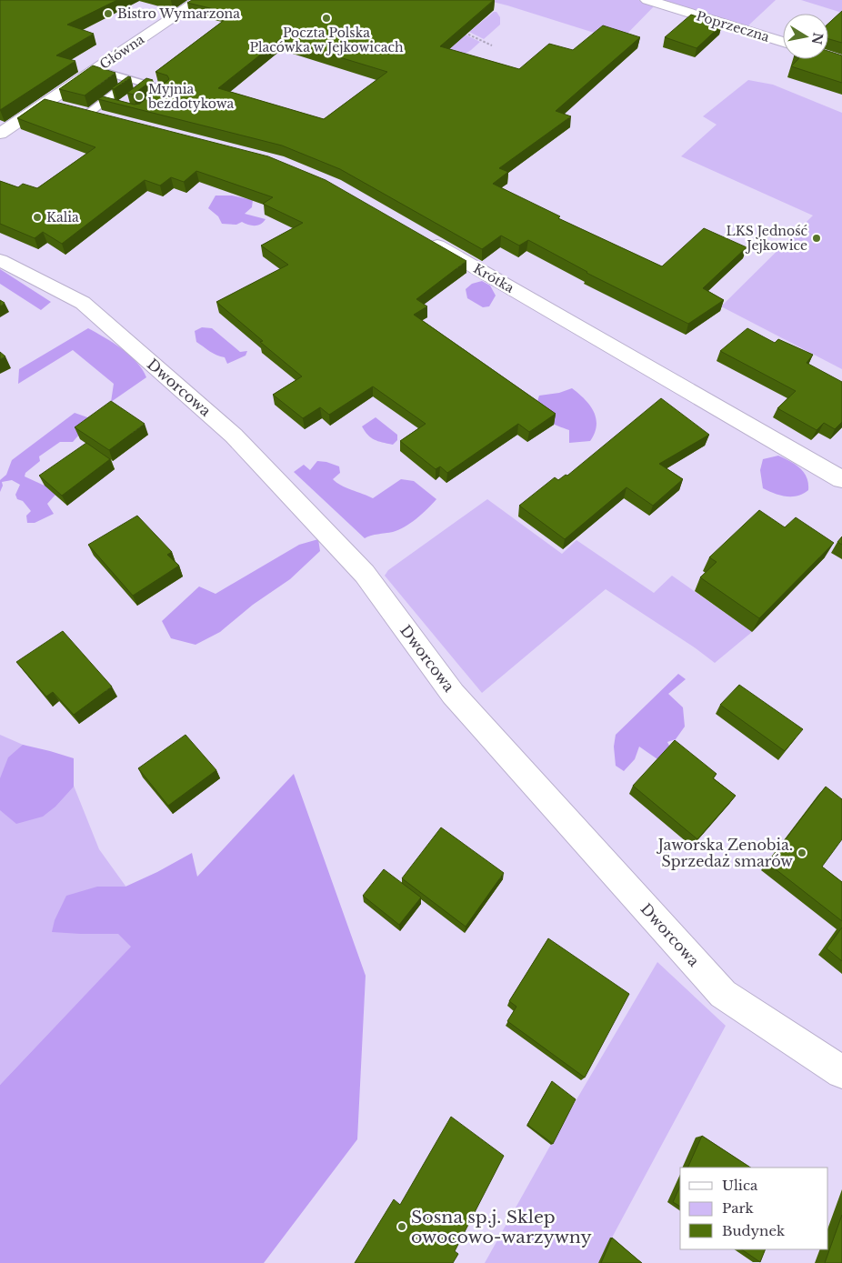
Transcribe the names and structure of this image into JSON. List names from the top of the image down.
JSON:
{
  "streets": {
    "street": [
      "Poprzeczna",
      "Główna",
      "Krótka",
      "Dworcowa"
    ]
  },
  "places": [
    "Bistro Wymarzona",
    "Poczta Polska Placówka w Jejkowicach",
    "Myjnia bezdotykowa",
    "Kalia",
    "LKS Jedność Jejkowice",
    "Jaworska Zenobia. Sprzedaż smarów",
    "Sosna sp.j. Sklep owocowo-warzywny"
  ],
  "legend": ["Ulica", "Park", "Budynek"],
  "north": "right"
}
